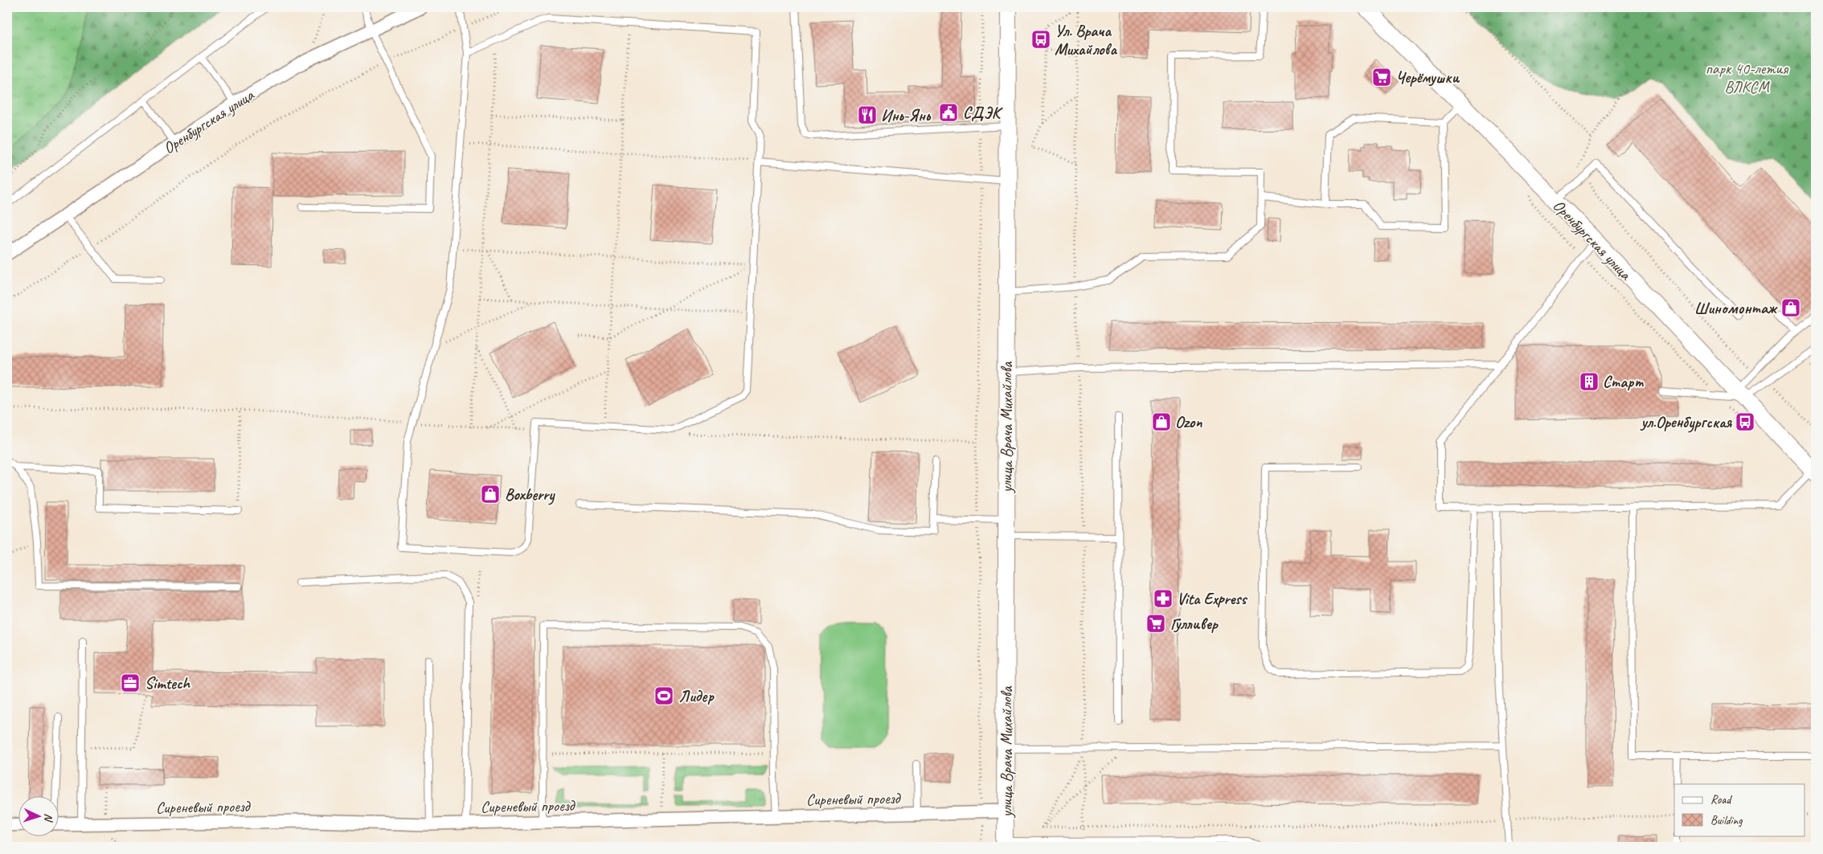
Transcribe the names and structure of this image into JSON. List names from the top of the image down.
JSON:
{
  "streets": {
    "main road": ["Оренбургская улица", "улица Врача Михайлова"],
    "street": ["Сиреневый проезд"]
  },
  "crossings": [
    ["улица Врача Михайлова", "Сиреневый проезд"]
  ],
  "parks": ["парк 40-летия ВЛКСМ"],
  "places": {
    "bus stop": ["Ул. Врача Михайлова", "ул.Оренбургская"],
    "supermarket": ["Черёмушки", "Гулливер"],
    "public building": ["СДЭК"],
    "restaurant": ["Инь-Янь"],
    "shop": ["Шиномонтаж", "Ozon", "Boxberry"],
    "building": ["Старт"],
    "pharmacy": ["Vita Express"],
    "office": ["Simtech"],
    "sports": ["Лидер"]
  },
  "legend": ["Road", "Building"],
  "north": "right"
}
